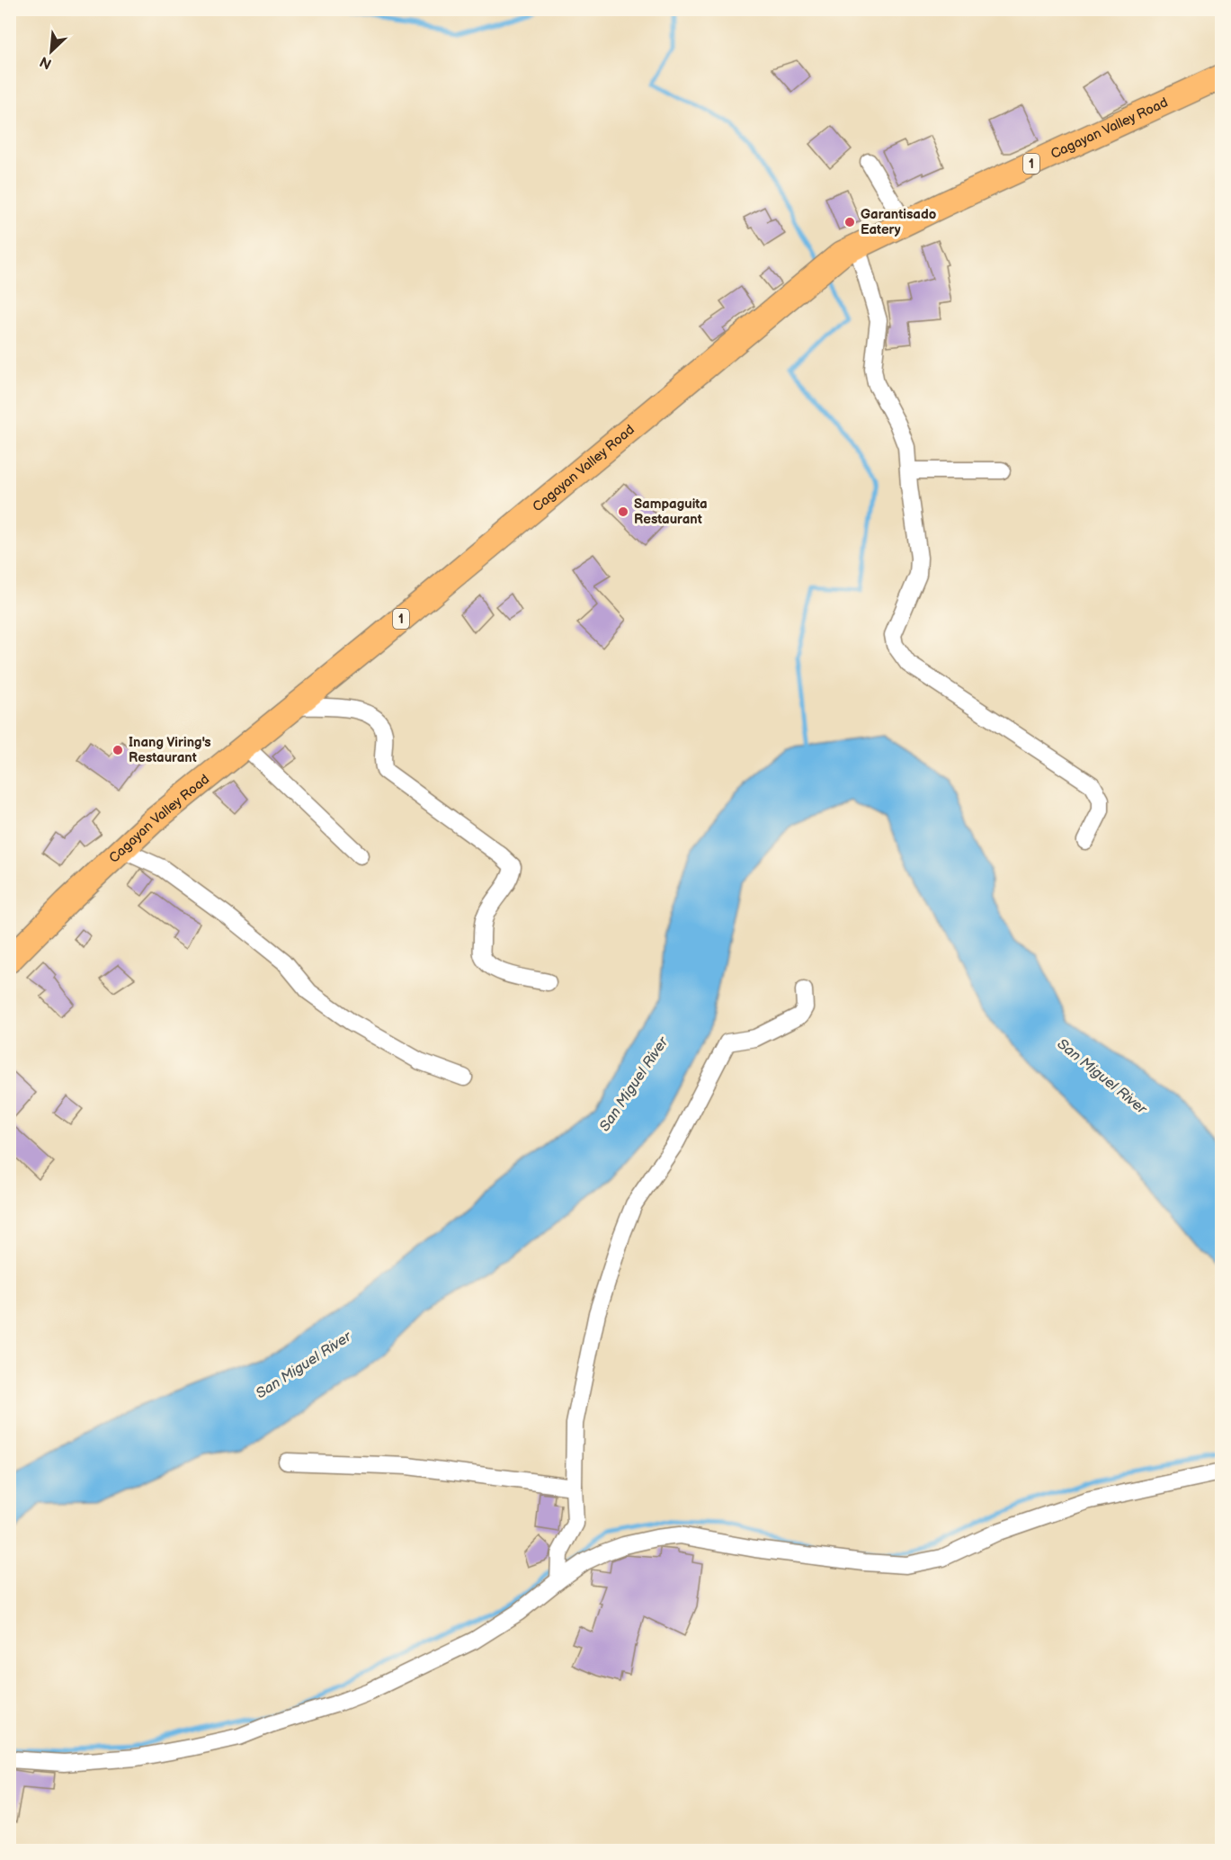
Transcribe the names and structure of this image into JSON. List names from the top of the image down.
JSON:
{
  "streets": {
    "highway": ["Cagayan Valley Road", "1"]
  },
  "water": ["San Miguel River"],
  "places": ["Garantisado Eatery", "Sampaguita Restaurant", "Inang Viring's Restaurant"],
  "north": "bottom left"
}
